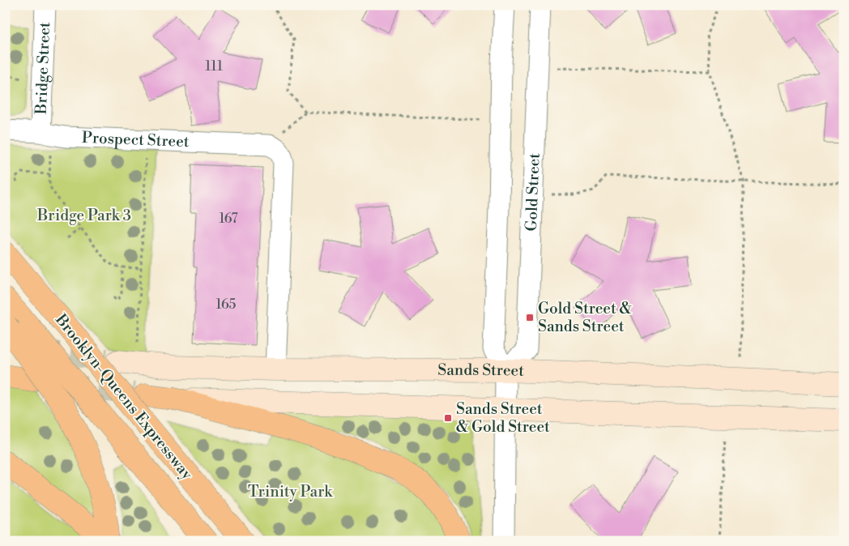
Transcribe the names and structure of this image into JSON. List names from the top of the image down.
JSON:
{
  "streets": {
    "main road": ["Sands Street", "Brooklyn-Queens Expressway"],
    "street": ["Bridge Street", "Prospect Street", "Gold Street"]
  },
  "crossings": [
    ["Bridge Street", "Prospect Street"],
    ["Gold Street", "Sands Street"]
  ],
  "parks": ["Bridge Park 3", "Trinity Park"],
  "places": {
    "transit": ["Gold Street & Sands Street", "Sands Street & Gold Street"]
  },
  "house_numbers": ["111", "167", "165"]
}
